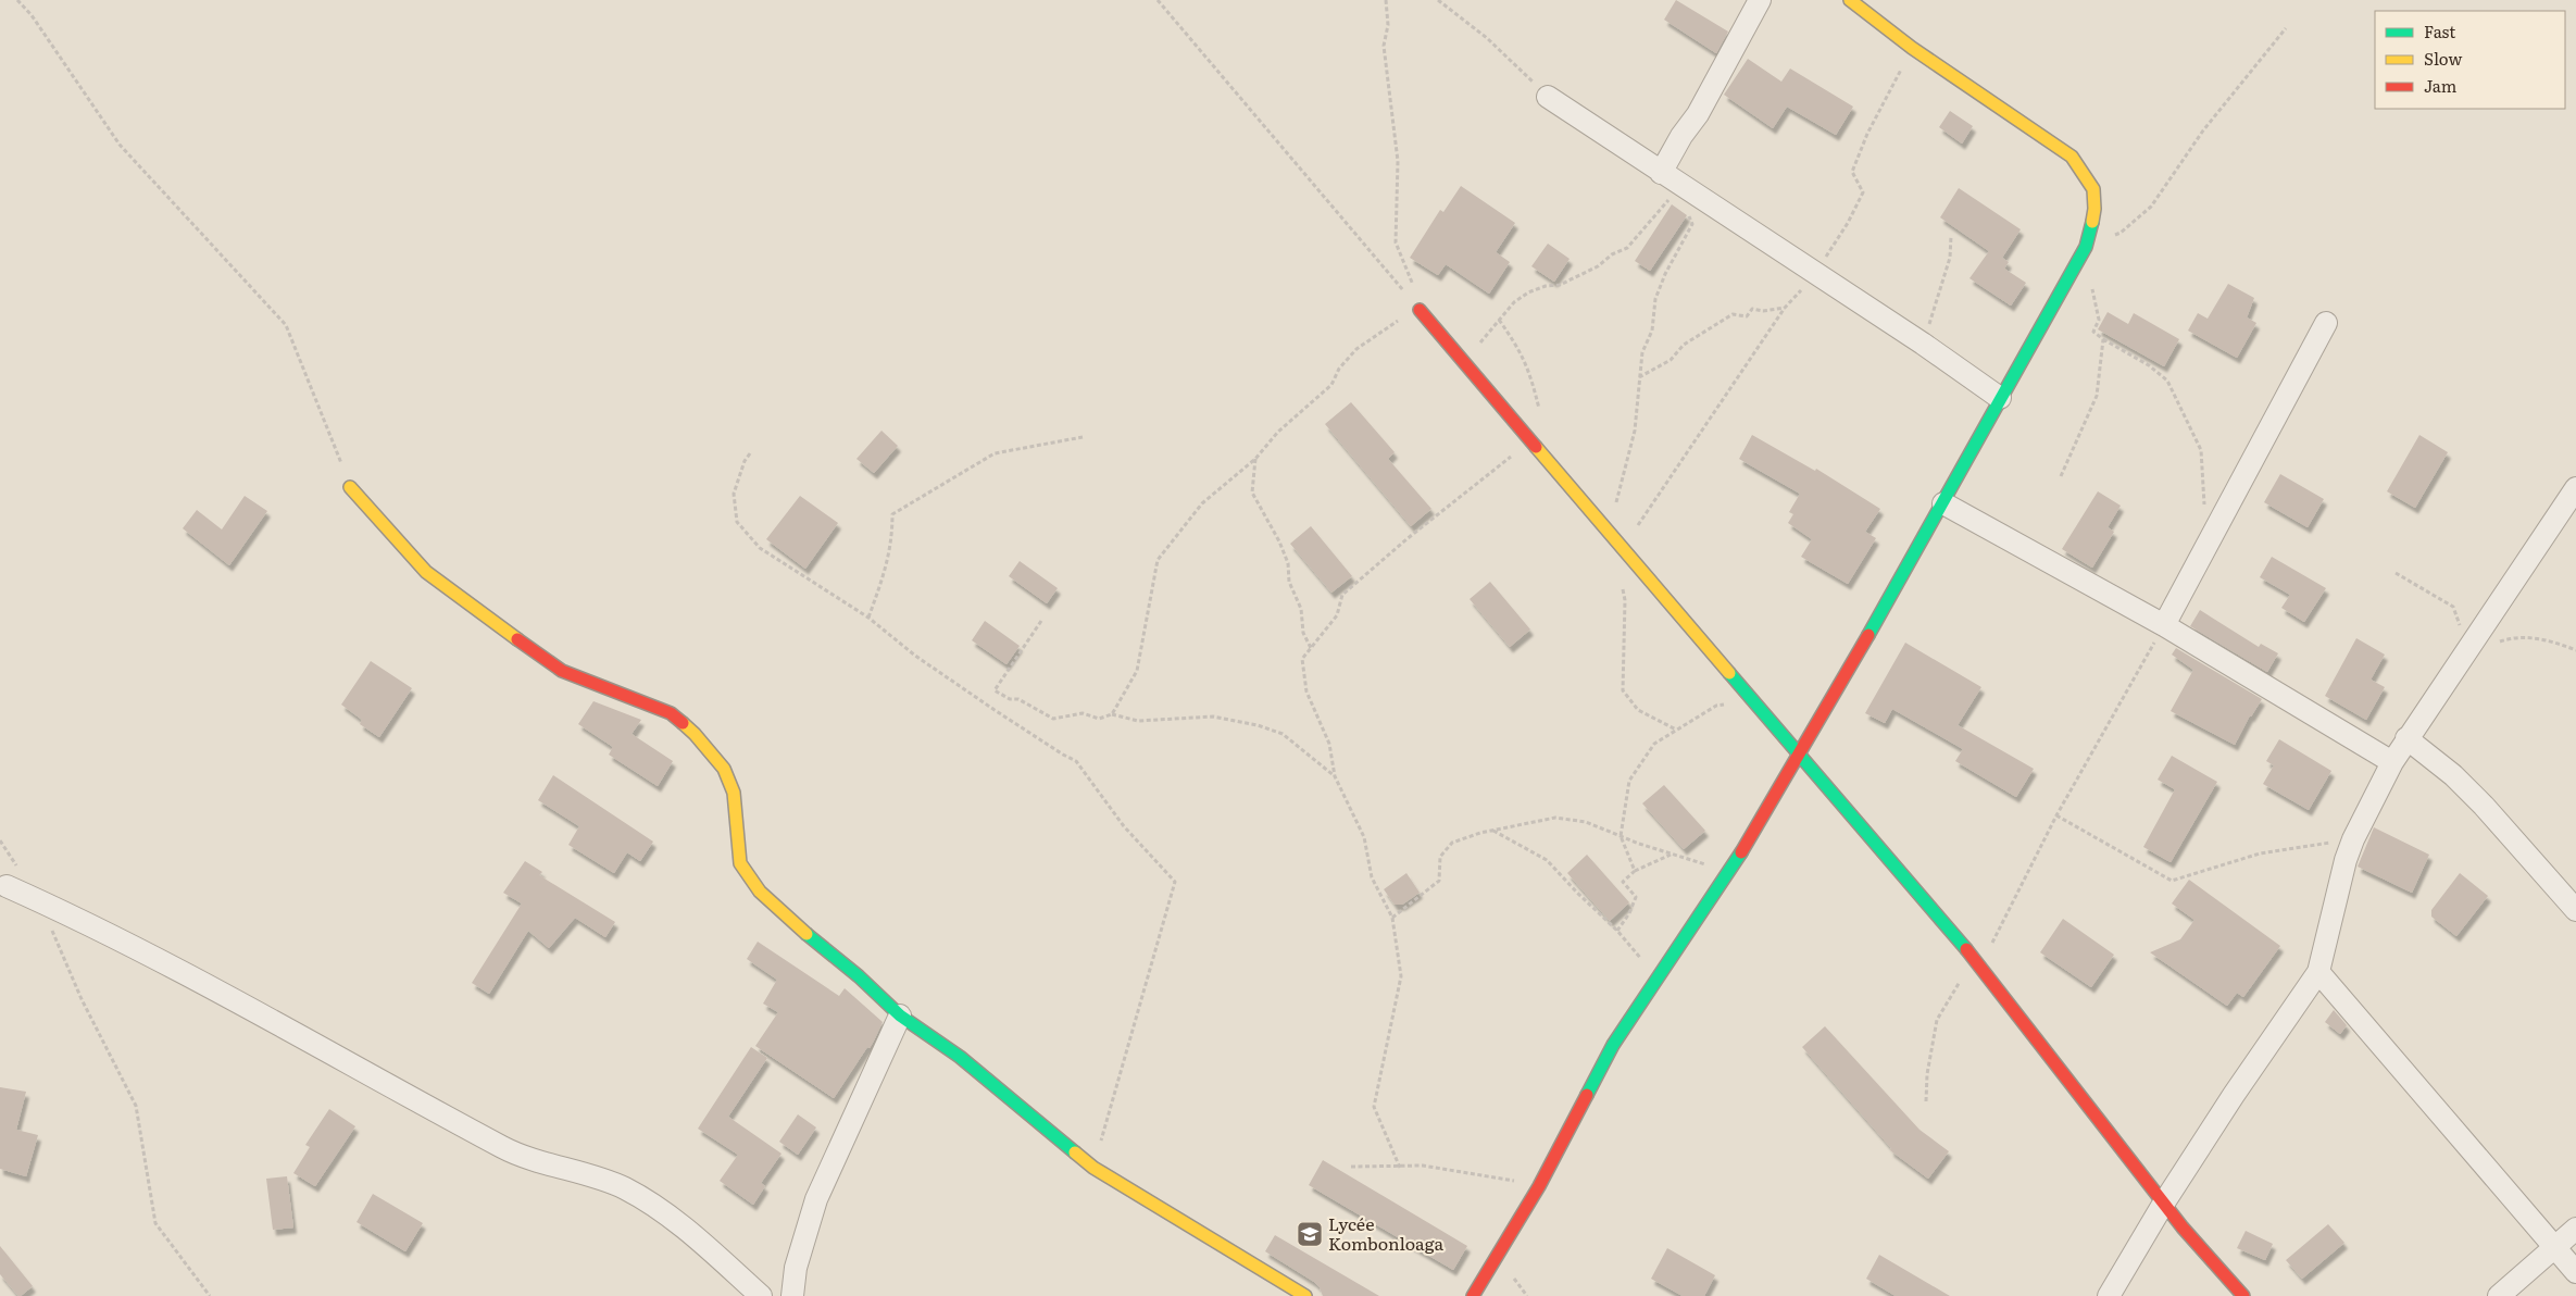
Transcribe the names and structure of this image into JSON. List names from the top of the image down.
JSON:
{
  "places": {
    "school or university": ["Lycée Kombonloaga"]
  },
  "legend": ["Fast", "Slow", "Jam"]
}
